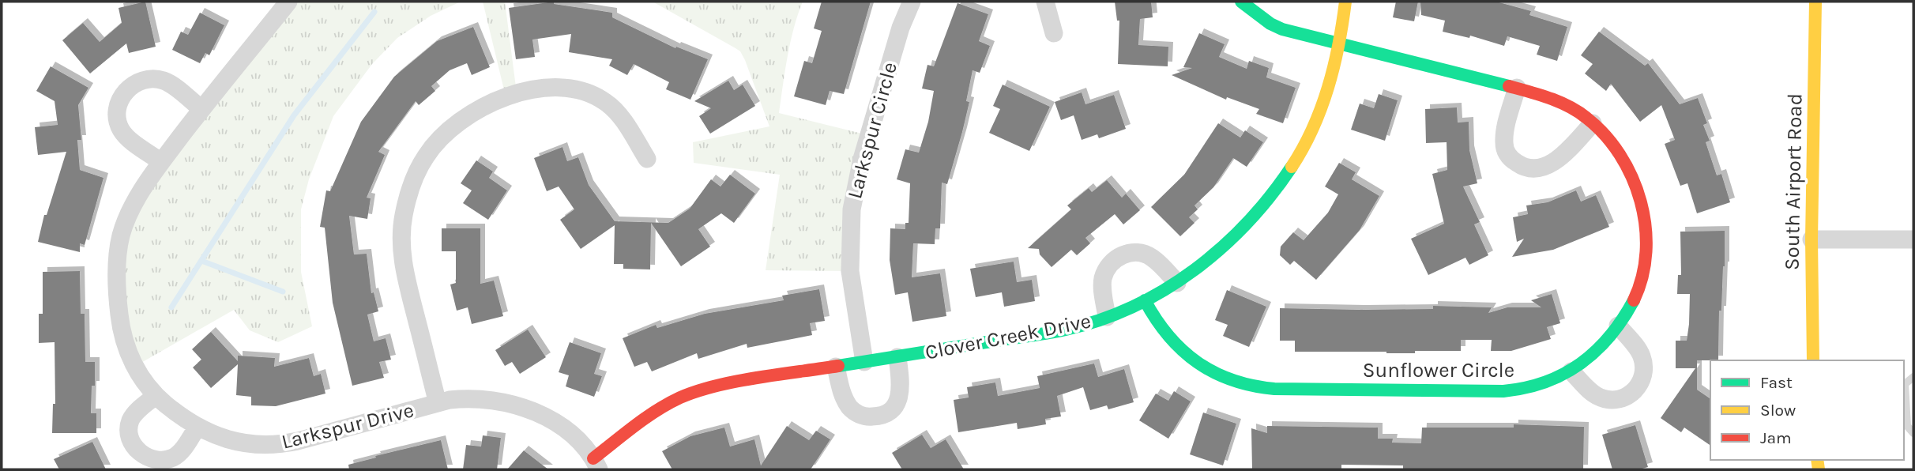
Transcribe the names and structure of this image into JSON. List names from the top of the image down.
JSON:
{
  "streets": {
    "street": [
      "Larkspur Circle",
      "South Airport Road",
      "Clover Creek Drive",
      "Sunflower Circle",
      "Larkspur Drive"
    ]
  },
  "crossings": [
    ["Larkspur Circle", "Clover Creek Drive"],
    ["Clover Creek Drive", "Sunflower Circle"],
    ["Clover Creek Drive", "Larkspur Drive"]
  ],
  "legend": ["Fast", "Slow", "Jam"]
}
